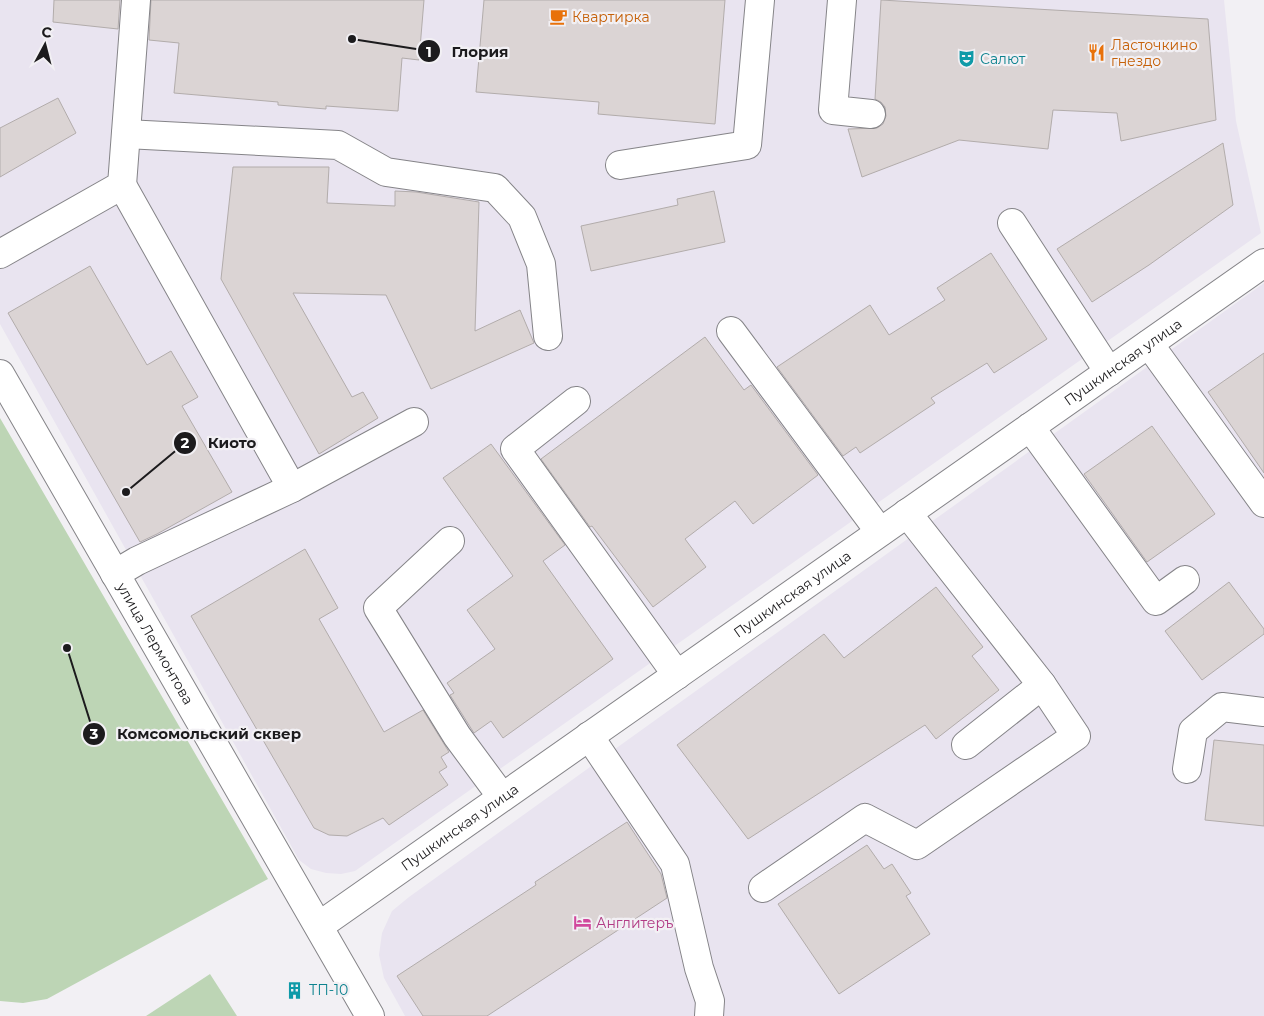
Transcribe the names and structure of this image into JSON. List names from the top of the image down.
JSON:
{
  "streets": {
    "street": ["Пушкинская улица", "улица Лермонтова"]
  },
  "crossings": [
    ["Пушкинская улица", "улица Лермонтова"]
  ],
  "places": {
    "cafe": ["Квартирка"],
    "other": ["Глория", "Киото", "Комсомольский сквер"],
    "restaurant": ["Ласточкино гнездо"],
    "theatre": ["Салют"],
    "hotel": ["Англитеръ"],
    "building": ["ТП-10"]
  },
  "north": "top"
}
